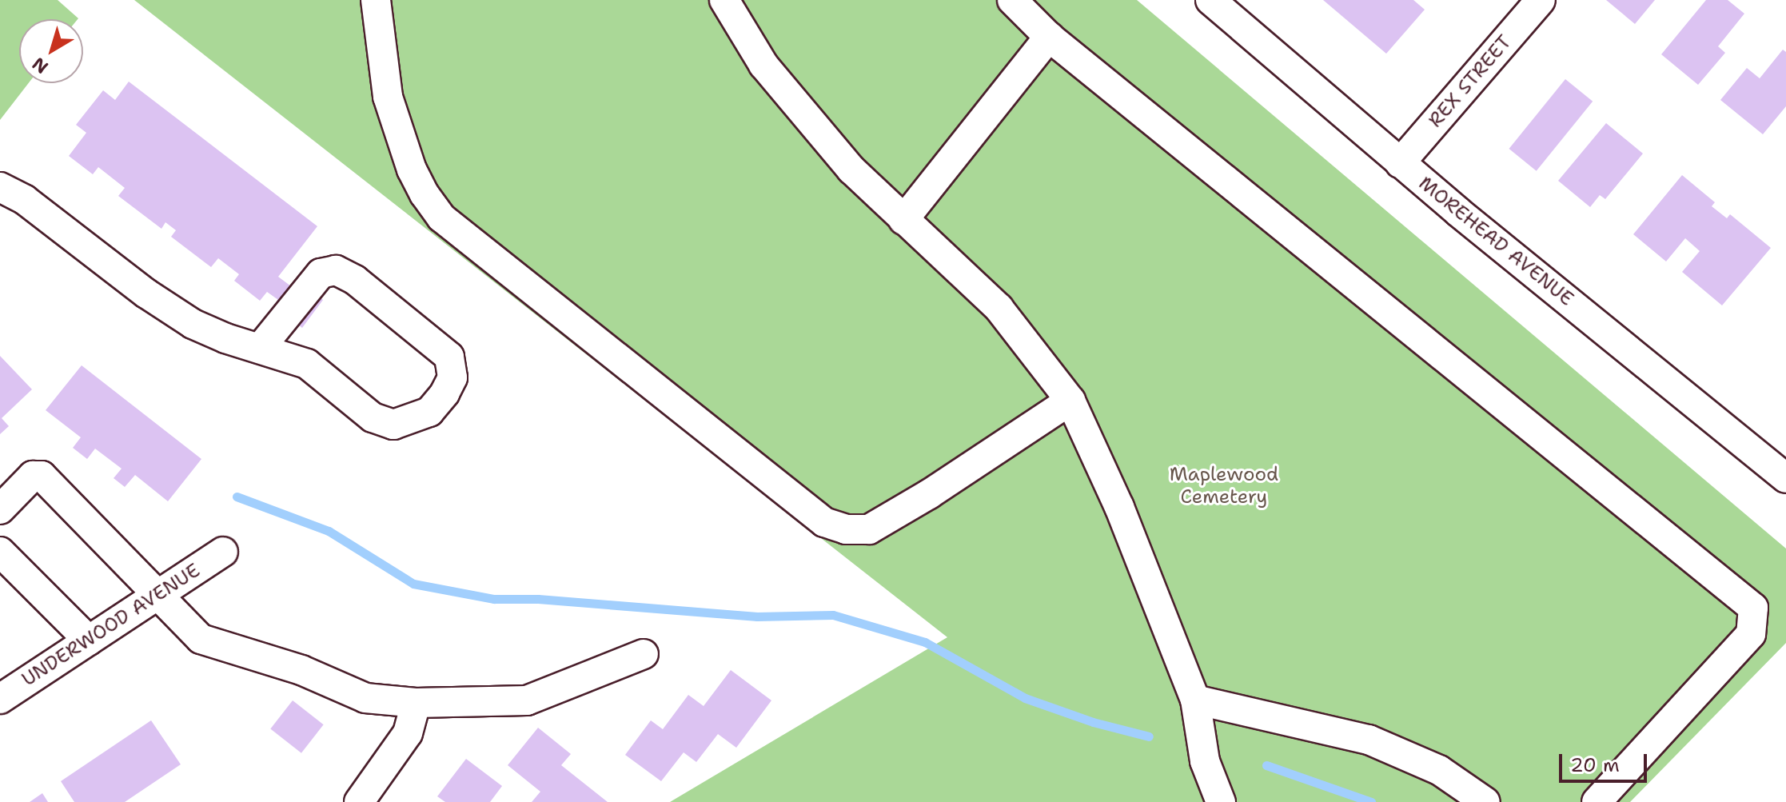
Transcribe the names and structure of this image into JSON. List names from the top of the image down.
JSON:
{
  "streets": {
    "street": ["REX STREET", "MOREHEAD AVENUE", "UNDERWOOD AVENUE"]
  },
  "crossings": [
    ["REX STREET", "MOREHEAD AVENUE"]
  ],
  "parks": ["Maplewood Cemetery"],
  "scale_bar": "20 m",
  "north": "bottom left"
}
